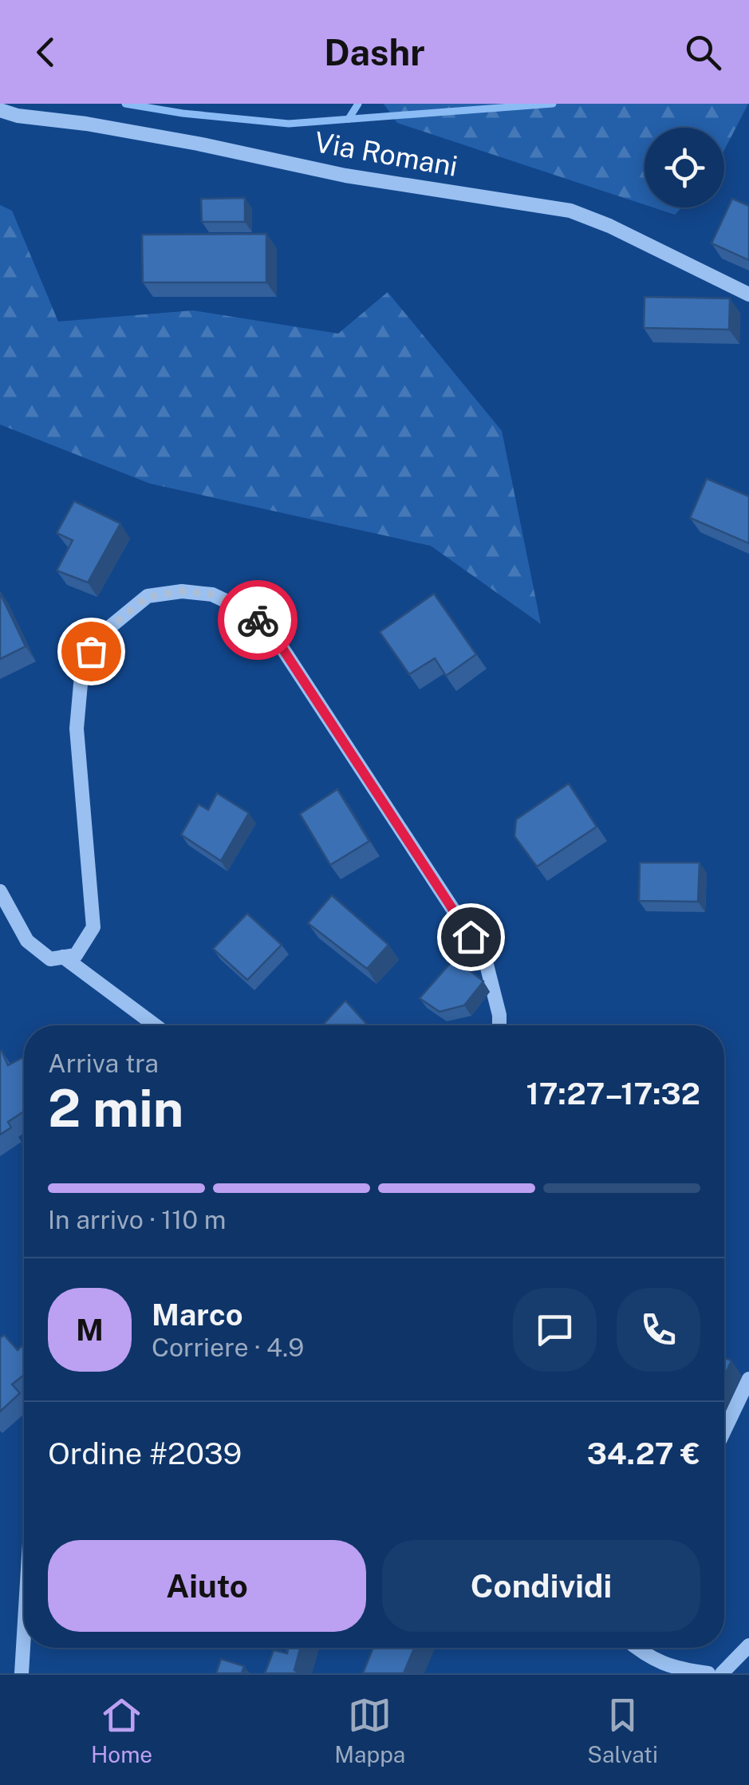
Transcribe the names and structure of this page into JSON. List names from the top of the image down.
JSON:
{
  "streets": {
    "street": ["Via Romani"]
  },
  "page": {
    "header": "Dashr",
    "heading": ["2 min", "Arriva tra", "17:27–17:32"],
    "panel": [
      "Marco",
      "Corriere · 4.9",
      "Ordine #2039",
      "34.27 €"
    ],
    "bar": "In arrivo · 110 m",
    "round": "M",
    "buttons": ["Aiuto", "Condividi"],
    "tabs": ["Home", "Mappa", "Salvati"]
  }
}
